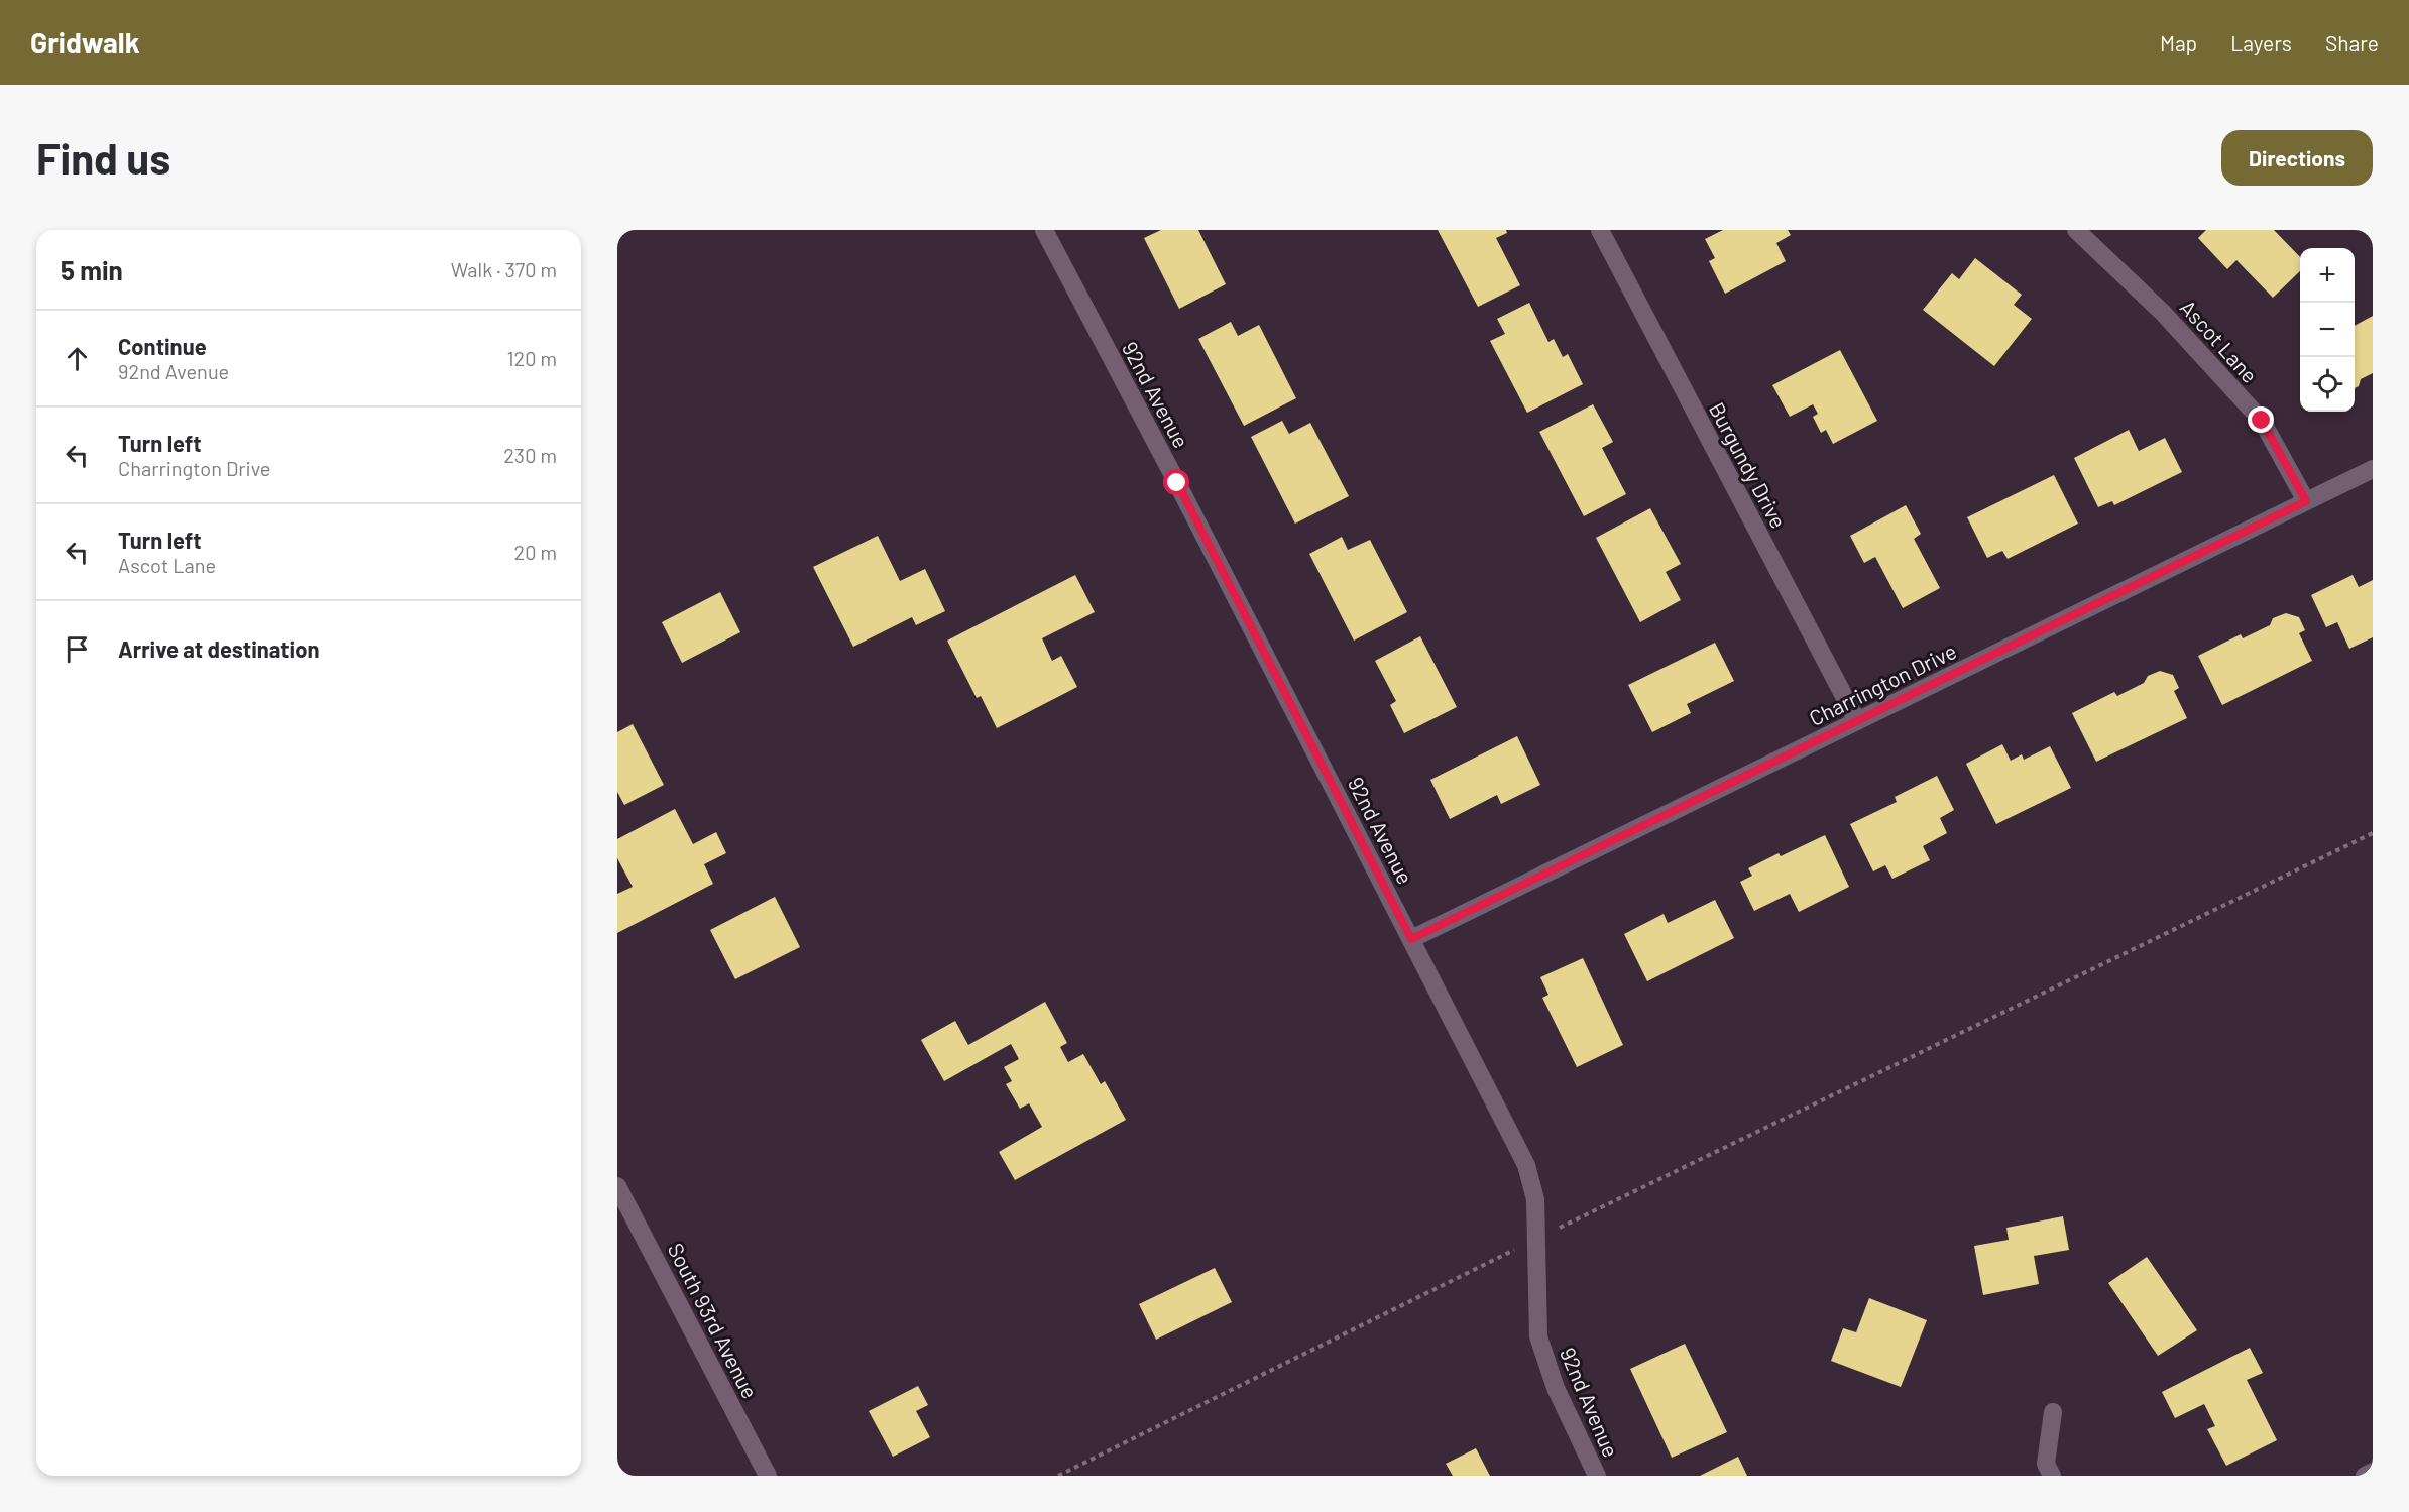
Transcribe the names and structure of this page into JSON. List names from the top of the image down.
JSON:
{
  "streets": {
    "street": [
      "Ascot Lane",
      "92nd Avenue",
      "Burgundy Drive",
      "Charrington Drive",
      "South 93rd Avenue"
    ]
  },
  "crossings": [
    ["Ascot Lane", "Charrington Drive"],
    ["92nd Avenue", "Charrington Drive"],
    ["Burgundy Drive", "Charrington Drive"]
  ],
  "page": {
    "header": "Gridwalk",
    "nav": ["Map", "Layers", "Share"],
    "buttons": "Directions",
    "title": "Find us",
    "heading": ["5 min", "Walk · 370 m"],
    "map_buttons": ["+", "−"],
    "list": [
      ["Continue", "92nd Avenue", "120 m"],
      ["Turn left", "Charrington Drive", "230 m"],
      ["Turn left", "Ascot Lane", "20 m"],
      "Arrive at destination"
    ]
  }
}
